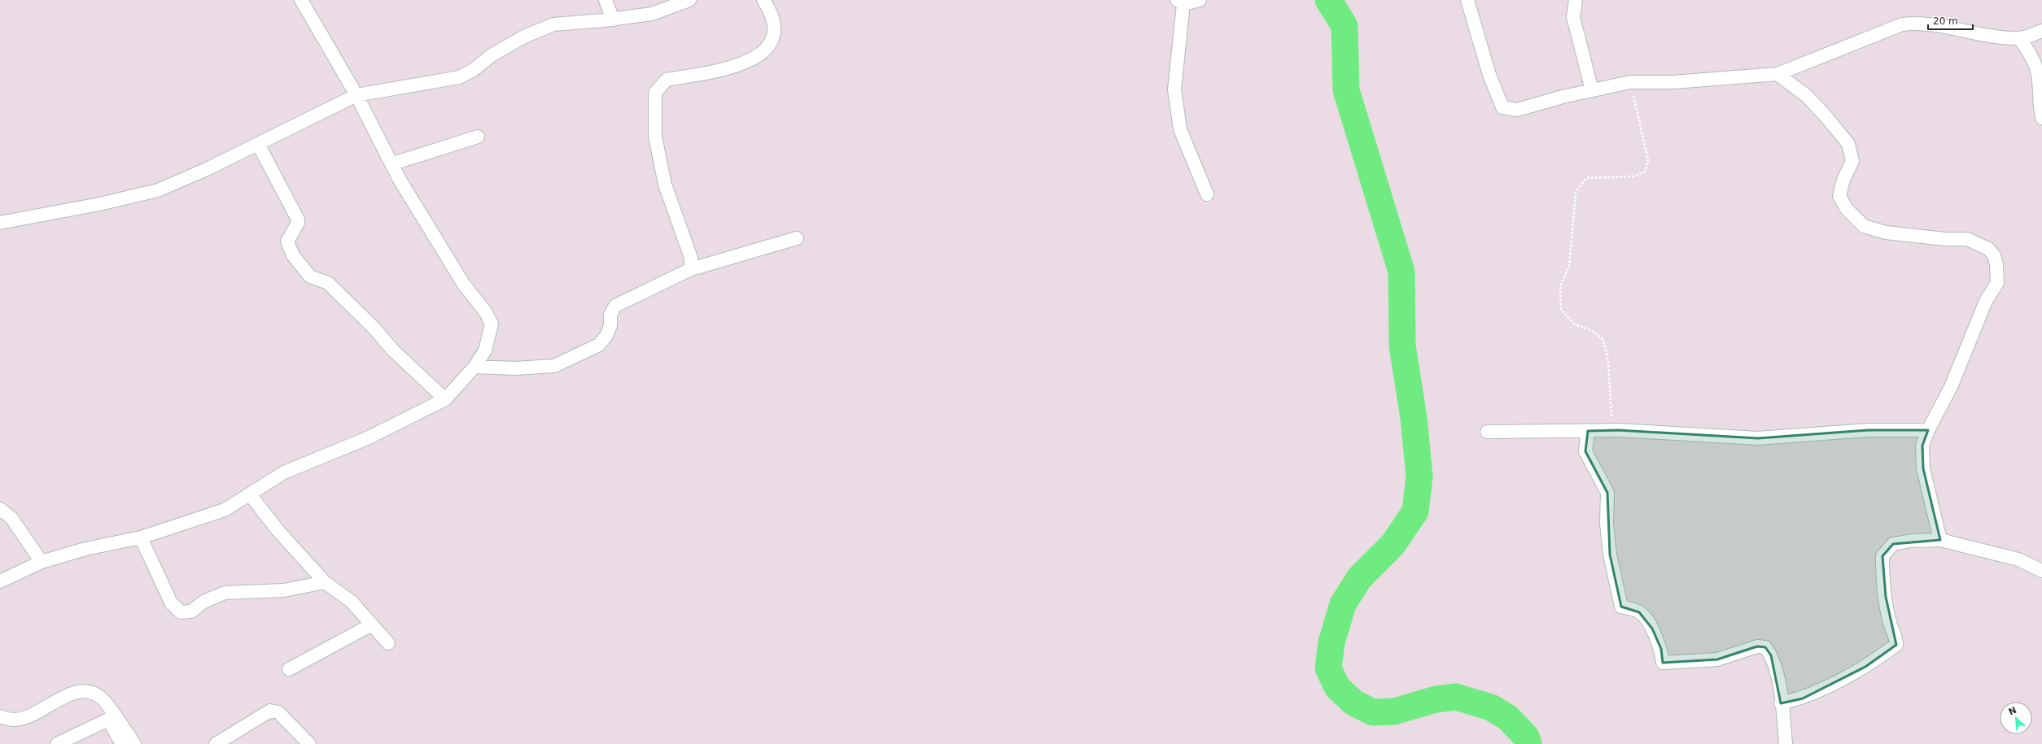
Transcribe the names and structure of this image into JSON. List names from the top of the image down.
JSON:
{
  "scale_bar": "20 m",
  "north": "top left"
}
